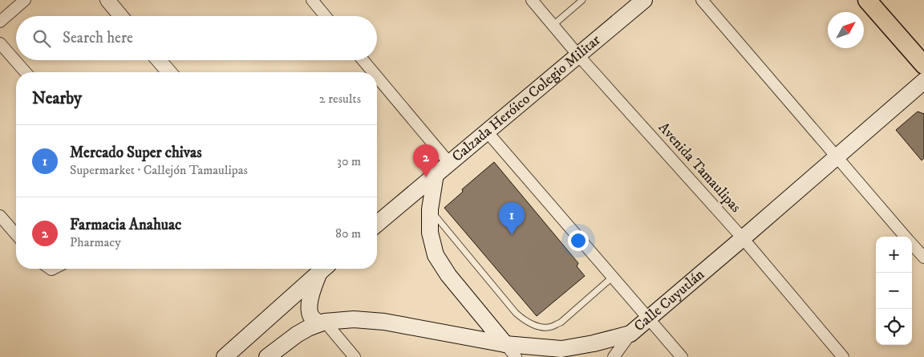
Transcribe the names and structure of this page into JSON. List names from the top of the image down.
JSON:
{
  "streets": {
    "main road": ["Calzada Heróico Colegio Militar", "Calle Cuyutlán"],
    "street": ["Avenida Tamaulipas"]
  },
  "crossings": [
    ["Calzada Heróico Colegio Militar", "Avenida Tamaulipas"],
    ["Avenida Tamaulipas", "Calle Cuyutlán"]
  ],
  "north": "top right",
  "page": {
    "search": "Search here",
    "heading": ["Nearby", "2 results"],
    "list": [
      {
        "mark": "1",
        "name": "Mercado Super chivas",
        "note": "Supermarket · Callejón Tamaulipas",
        "value": "30 m"
      },
      {
        "mark": "2",
        "name": "Farmacia Anahuac",
        "note": "Pharmacy",
        "value": "80 m"
      }
    ],
    "pins": ["2", "1"],
    "map_buttons": ["+", "−"]
  }
}
